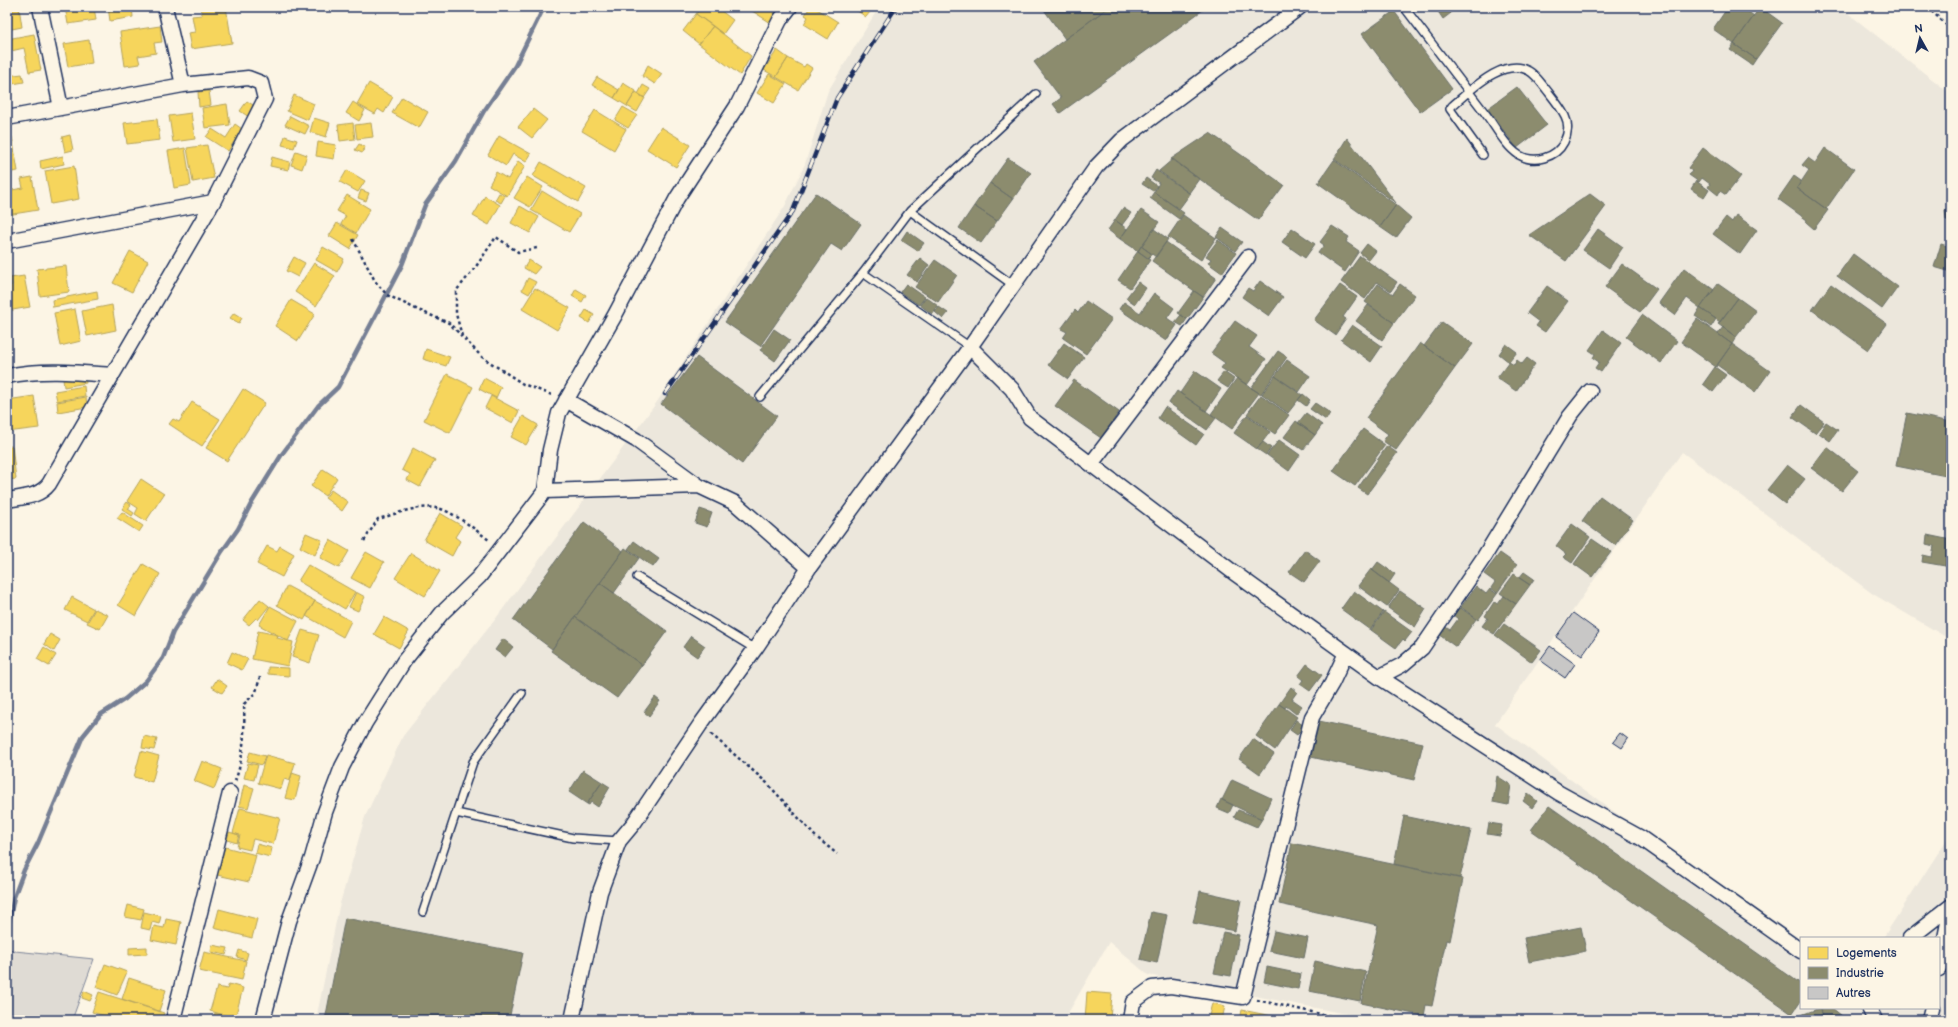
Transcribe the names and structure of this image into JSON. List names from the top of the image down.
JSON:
{
  "legend": ["Logements", "Industrie", "Autres"],
  "north": "top"
}
